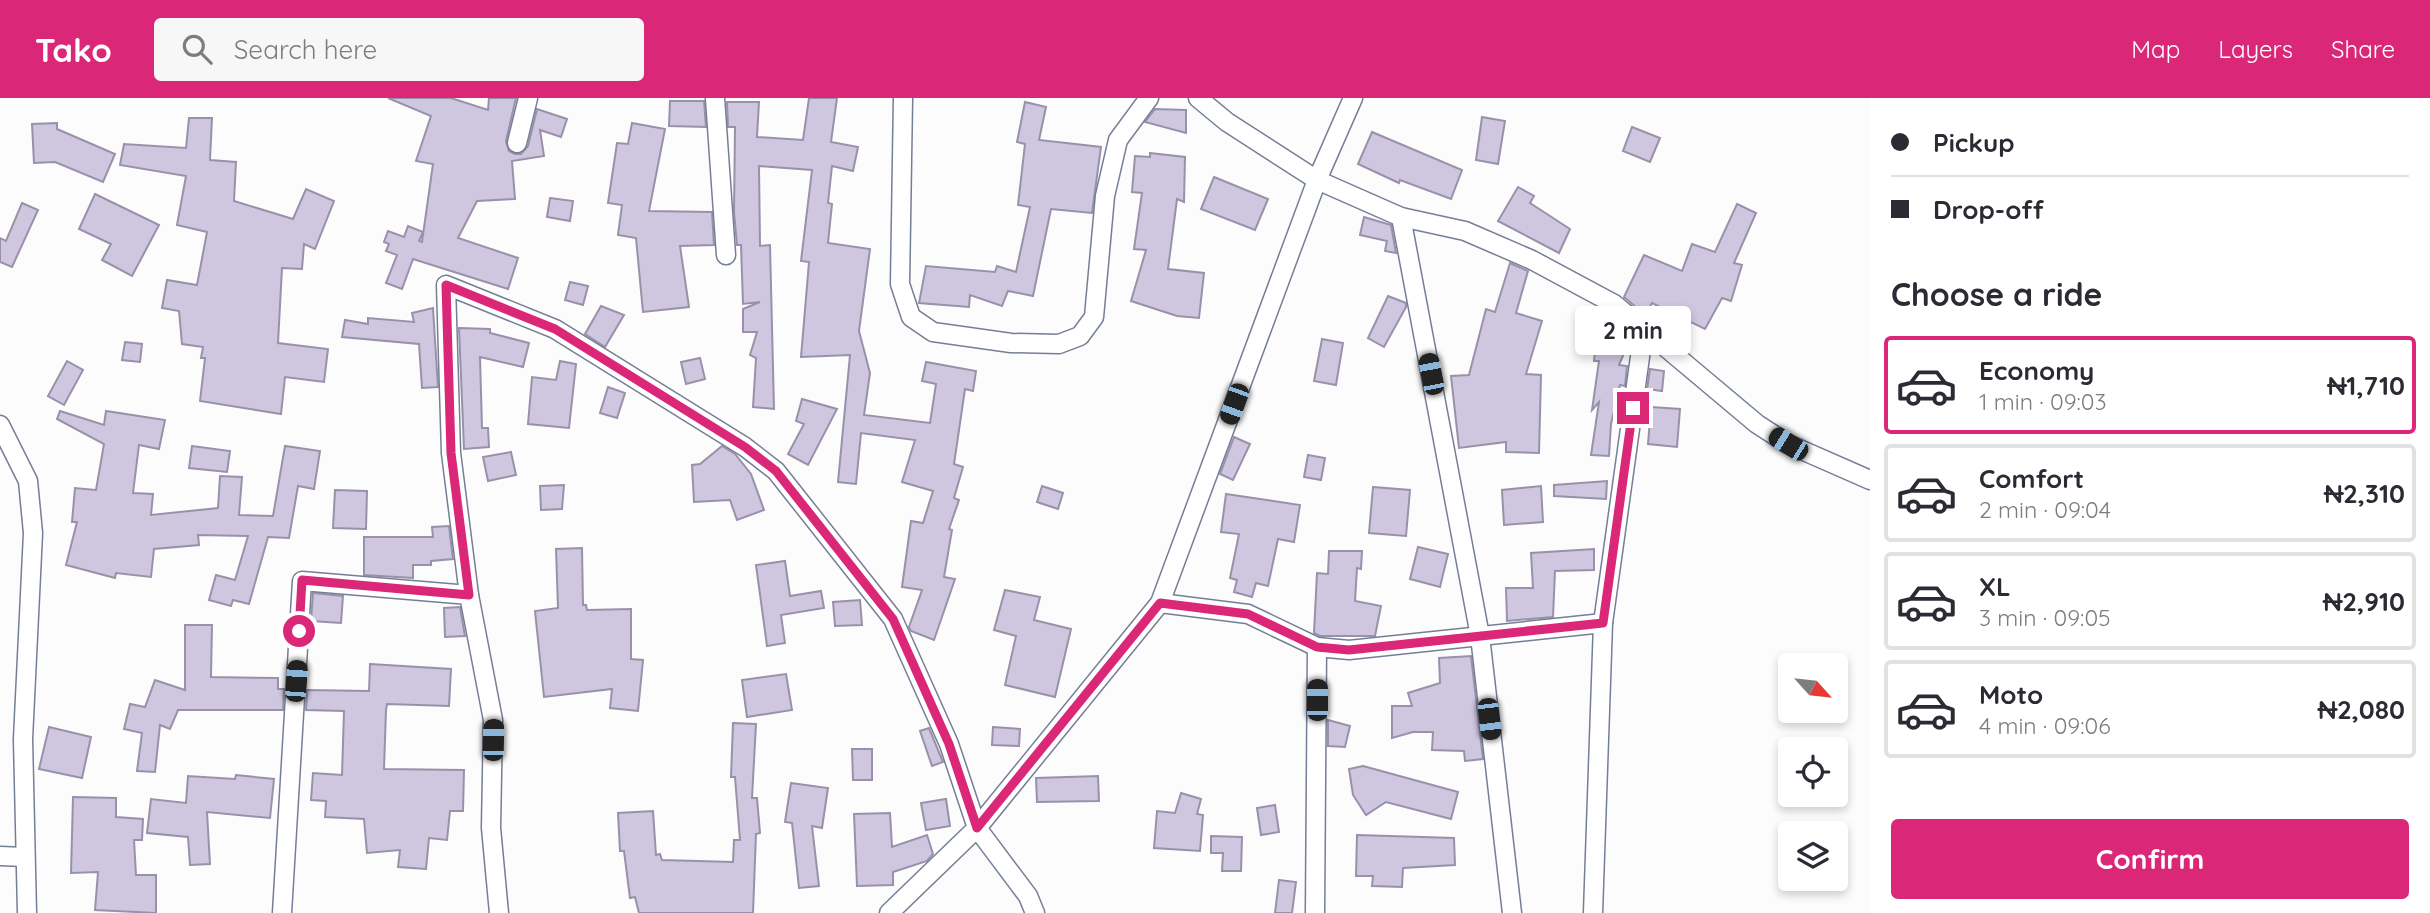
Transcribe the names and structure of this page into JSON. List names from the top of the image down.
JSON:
{
  "north": "bottom right",
  "page": {
    "header": "Tako",
    "search": "Search here",
    "nav": ["Map", "Layers", "Share"],
    "banner": ["Pickup", "Drop-off"],
    "heading": "Choose a ride",
    "bubble": "2 min",
    "list": [
      {
        "name": "Economy",
        "note": "1 min · 09:03",
        "value": "₦1,710"
      },
      {
        "name": "Comfort",
        "note": "2 min · 09:04",
        "value": "₦2,310"
      },
      {
        "name": "XL",
        "note": "3 min · 09:05",
        "value": "₦2,910"
      },
      {
        "name": "Moto",
        "note": "4 min · 09:06",
        "value": "₦2,080"
      }
    ],
    "buttons": "Confirm"
  }
}
